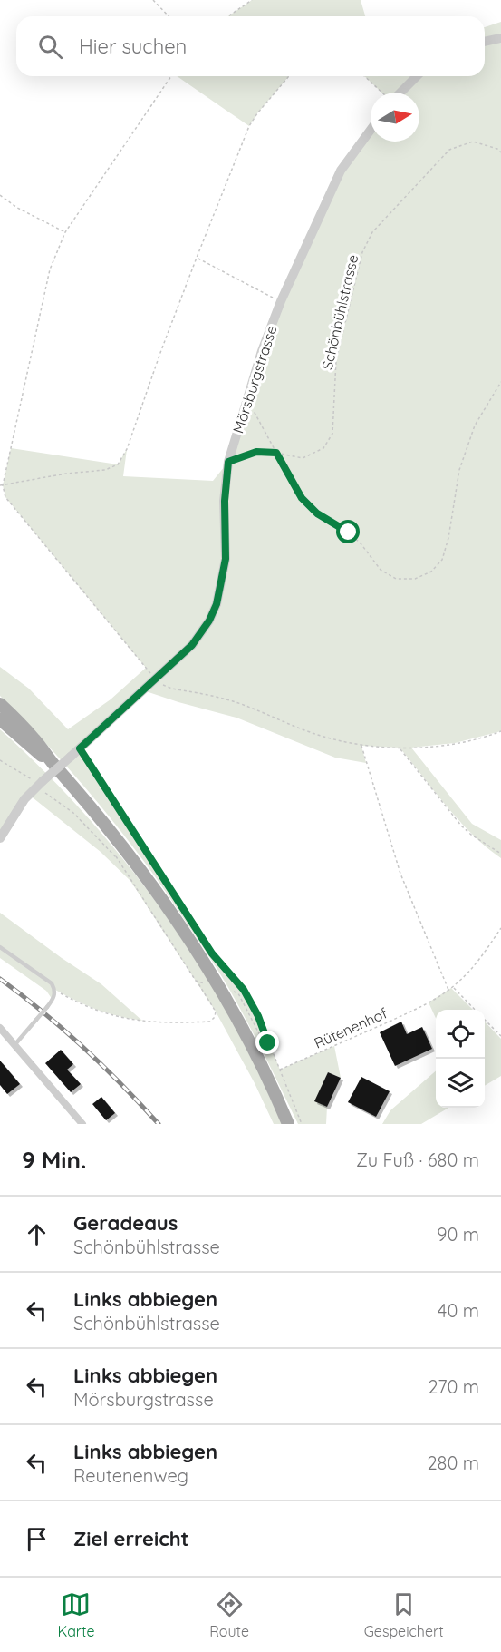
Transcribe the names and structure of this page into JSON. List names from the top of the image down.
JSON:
{
  "streets": {
    "street": ["Mörsburgstrasse"],
    "path": ["Schönbühlstrasse", "Rütenenhof"]
  },
  "crossings": [
    ["Schönbühlstrasse", "Mörsburgstrasse"]
  ],
  "north": "right",
  "page": {
    "search": "Hier suchen",
    "heading": ["9 Min.", "Zu Fuß · 680 m"],
    "list": [
      ["Geradeaus", "Schönbühlstrasse", "90 m"],
      ["Links abbiegen", "Schönbühlstrasse", "40 m"],
      ["Links abbiegen", "Mörsburgstrasse", "270 m"],
      ["Links abbiegen", "Reutenenweg", "280 m"],
      "Ziel erreicht"
    ],
    "nav": ["Karte", "Route", "Gespeichert"]
  }
}
